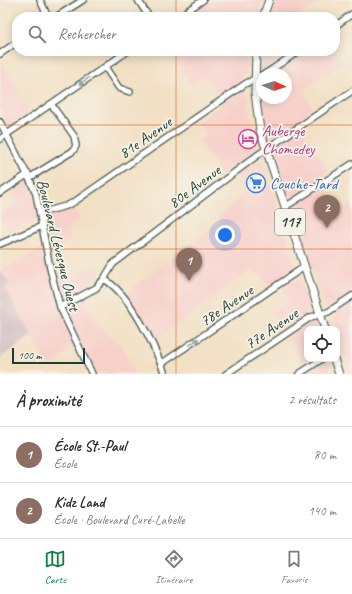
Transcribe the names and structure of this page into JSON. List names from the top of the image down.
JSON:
{
  "streets": {
    "main road": ["117"],
    "street": [
      "81e Avenue",
      "80e Avenue",
      "Boulevard Lévesque Ouest",
      "78e Avenue",
      "77e Avenue"
    ]
  },
  "crossings": [
    ["81e Avenue", "117"],
    ["81e Avenue", "Boulevard Lévesque Ouest"],
    ["80e Avenue", "117"],
    ["80e Avenue", "Boulevard Lévesque Ouest"],
    ["117", "78e Avenue"],
    ["117", "77e Avenue"]
  ],
  "one_way": ["78e Avenue"],
  "places": {
    "hotel": ["Auberge Chomedey"],
    "supermarket": ["Couche-Tard"]
  },
  "scale_bar": "100 m",
  "north": "right",
  "page": {
    "search": "Rechercher",
    "pins": ["2", "1"],
    "scale": "100 m",
    "heading": ["À proximité", "2 résultats"],
    "list": [
      {
        "mark": "1",
        "name": "École St.-Paul",
        "note": "École",
        "value": "80 m"
      },
      {
        "mark": "2",
        "name": "Kidz Land",
        "note": "École · Boulevard Curé-Labelle",
        "value": "140 m"
      }
    ],
    "nav": ["Carte", "Itinéraire", "Favoris"]
  }
}
